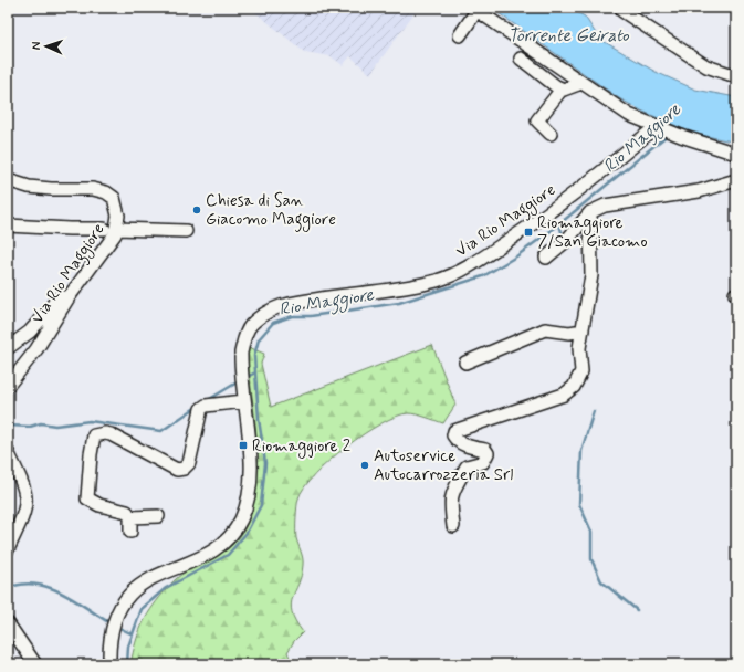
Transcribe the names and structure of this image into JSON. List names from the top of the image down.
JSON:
{
  "streets": {
    "street": ["Via Rio Maggiore"]
  },
  "water": ["Torrente Geirato", "Rio Maggiore"],
  "places": {
    "other": ["Chiesa di San Giacomo Maggiore", "Autoservice Autocarrozzeria Srl"],
    "transit": ["Riomaggiore 7/San Giacomo", "Riomaggiore 2"]
  },
  "north": "left"
}
